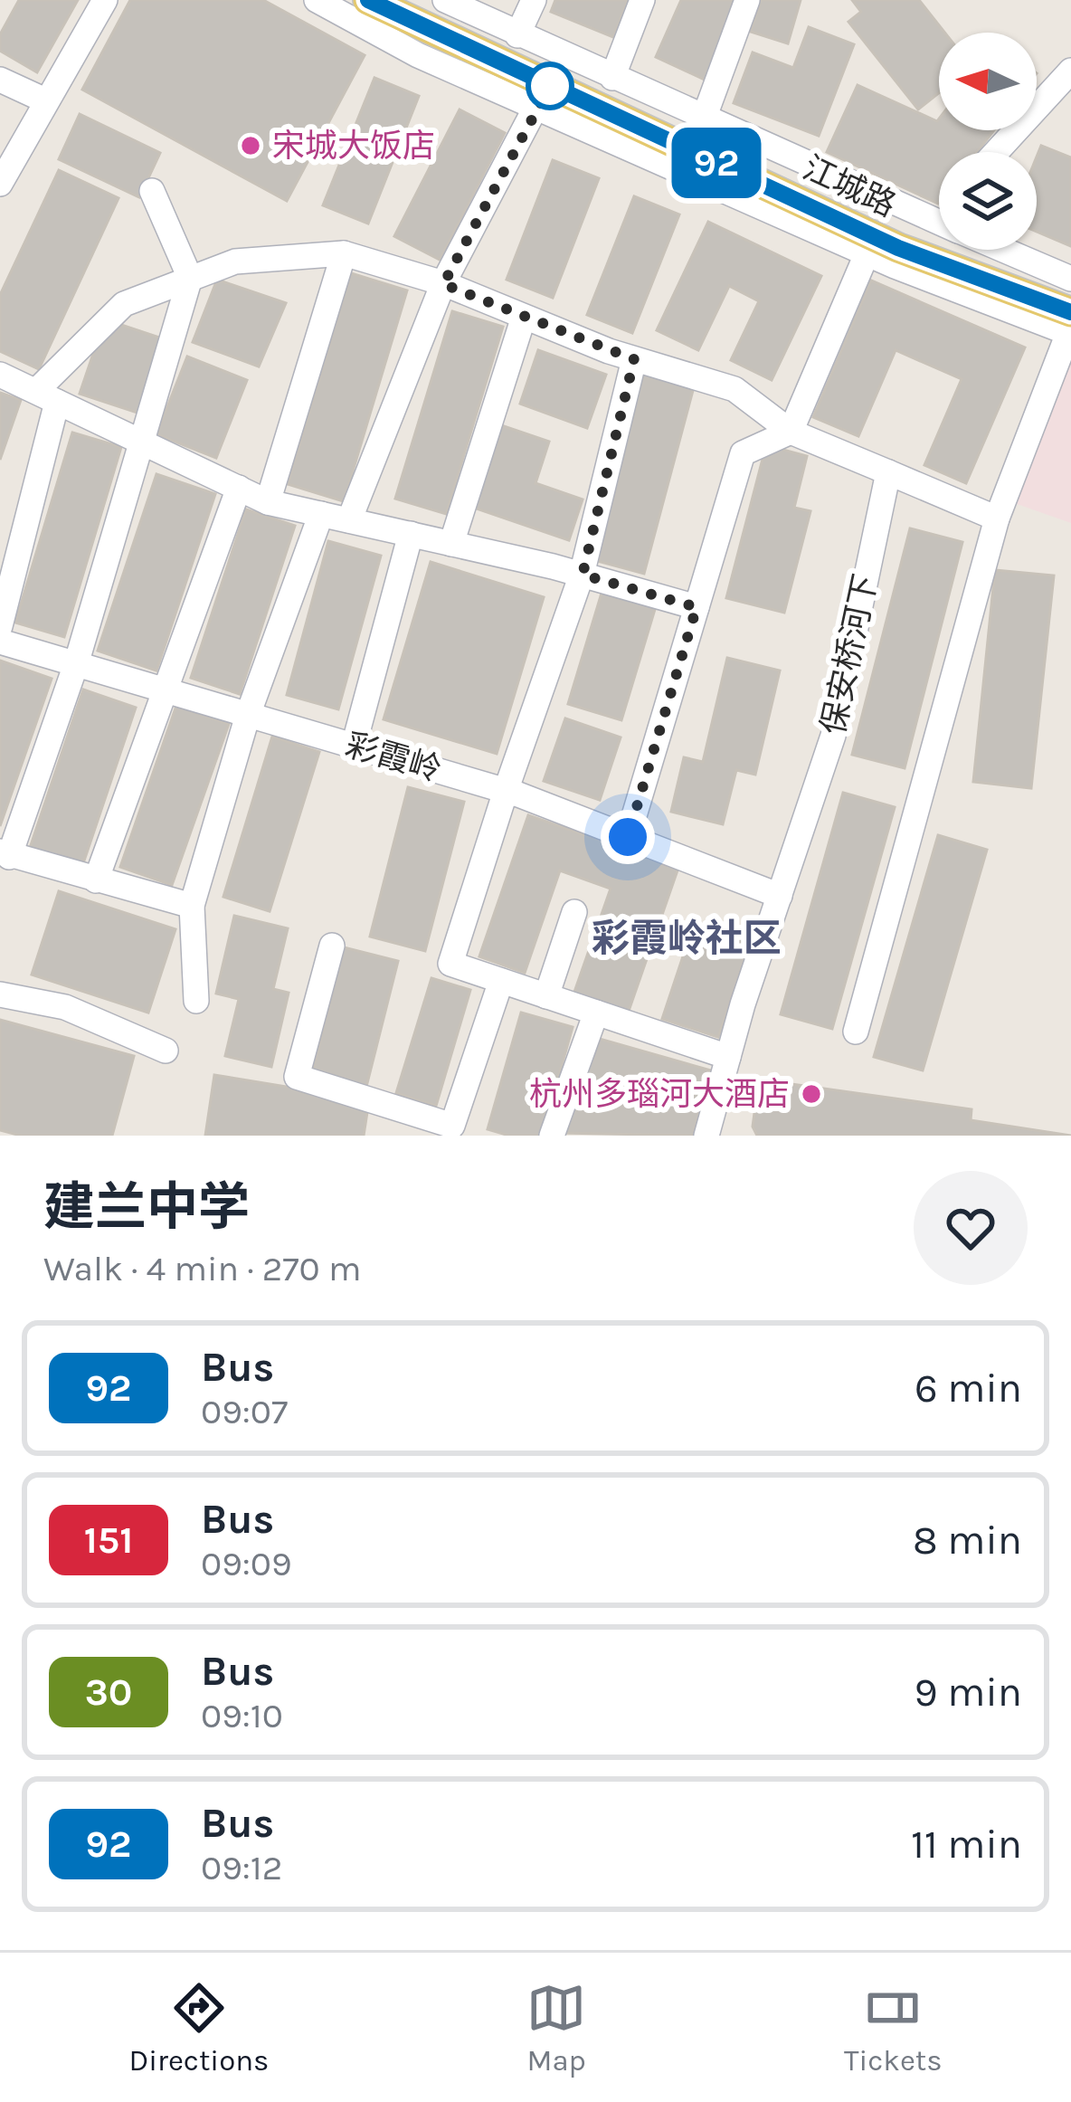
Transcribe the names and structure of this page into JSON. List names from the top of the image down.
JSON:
{
  "streets": {
    "main road": ["江城路"],
    "street": ["保安桥河下", "彩霞岭"]
  },
  "crossings": [
    ["保安桥河下", "彩霞岭"]
  ],
  "districts": ["彩霞岭社区"],
  "places": ["宋城大饭店", "杭州多瑙河大酒店"],
  "lines": ["bus line 92"],
  "north": "left",
  "page": {
    "on_map": "92",
    "heading": ["建兰中学", "Walk · 4 min · 270 m"],
    "list": [
      {
        "mark": "92",
        "name": "Bus",
        "note": "09:07",
        "value": "6 min"
      },
      {
        "mark": "151",
        "name": "Bus",
        "note": "09:09",
        "value": "8 min"
      },
      {
        "mark": "30",
        "name": "Bus",
        "note": "09:10",
        "value": "9 min"
      },
      {
        "mark": "92",
        "name": "Bus",
        "note": "09:12",
        "value": "11 min"
      }
    ],
    "tabs": ["Directions", "Map", "Tickets"]
  }
}
